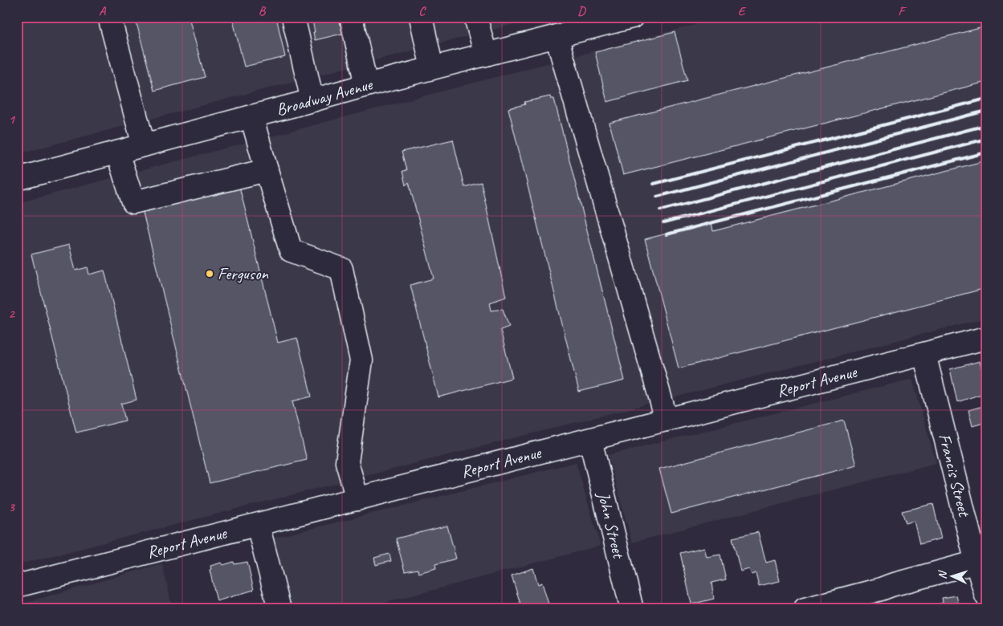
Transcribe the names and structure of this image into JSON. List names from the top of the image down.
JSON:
{
  "streets": {
    "street": [
      "Broadway Avenue",
      "Report Avenue",
      "Francis Street",
      "John Street"
    ]
  },
  "crossings": [
    ["Report Avenue", "Francis Street"],
    ["Report Avenue", "John Street"]
  ],
  "places": ["Ferguson"],
  "north": "left",
  "grid": {
    "columns": [
      "A",
      "B",
      "C",
      "D",
      "E",
      "F"
    ],
    "rows": ["1", "2", "3"]
  }
}
